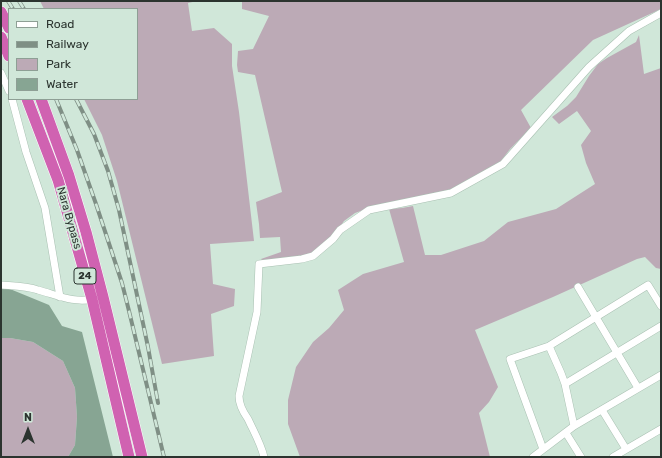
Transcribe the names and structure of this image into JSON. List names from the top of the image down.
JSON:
{
  "streets": {
    "highway": ["Nara Bypass", "24"]
  },
  "legend": [
    "Road",
    "Railway",
    "Park",
    "Water"
  ],
  "north": "top"
}
